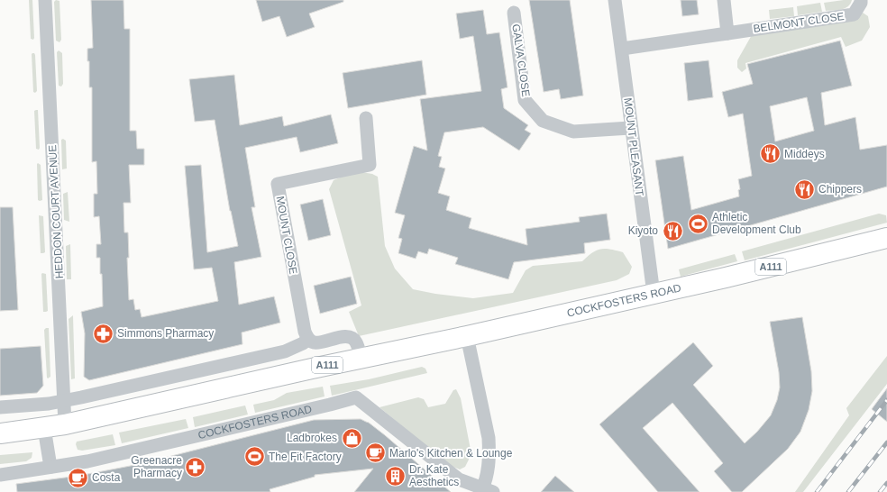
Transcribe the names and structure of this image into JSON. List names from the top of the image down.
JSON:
{
  "streets": {
    "main road": ["A111", "COCKFOSTERS ROAD"],
    "street": [
      "BELMONT CLOSE",
      "GALVA CLOSE",
      "MOUNT PLEASANT",
      "HEDDON COURT AVENUE",
      "MOUNT CLOSE"
    ]
  },
  "crossings": [
    ["BELMONT CLOSE", "MOUNT PLEASANT"],
    ["GALVA CLOSE", "MOUNT PLEASANT"],
    ["MOUNT PLEASANT", "COCKFOSTERS ROAD"],
    ["HEDDON COURT AVENUE", "COCKFOSTERS ROAD"]
  ],
  "places": {
    "restaurant": ["Middeys", "Chippers", "Kiyoto"],
    "sports": ["Athletic Development Club", "The Fit Factory"],
    "pharmacy": ["Simmons Pharmacy", "Greenacre Pharmacy"],
    "shop": ["Ladbrokes"],
    "cafe": ["Marlo's Kitchen & Lounge", "Costa"],
    "building": ["Dr. Kate Aesthetics"]
  }
}
